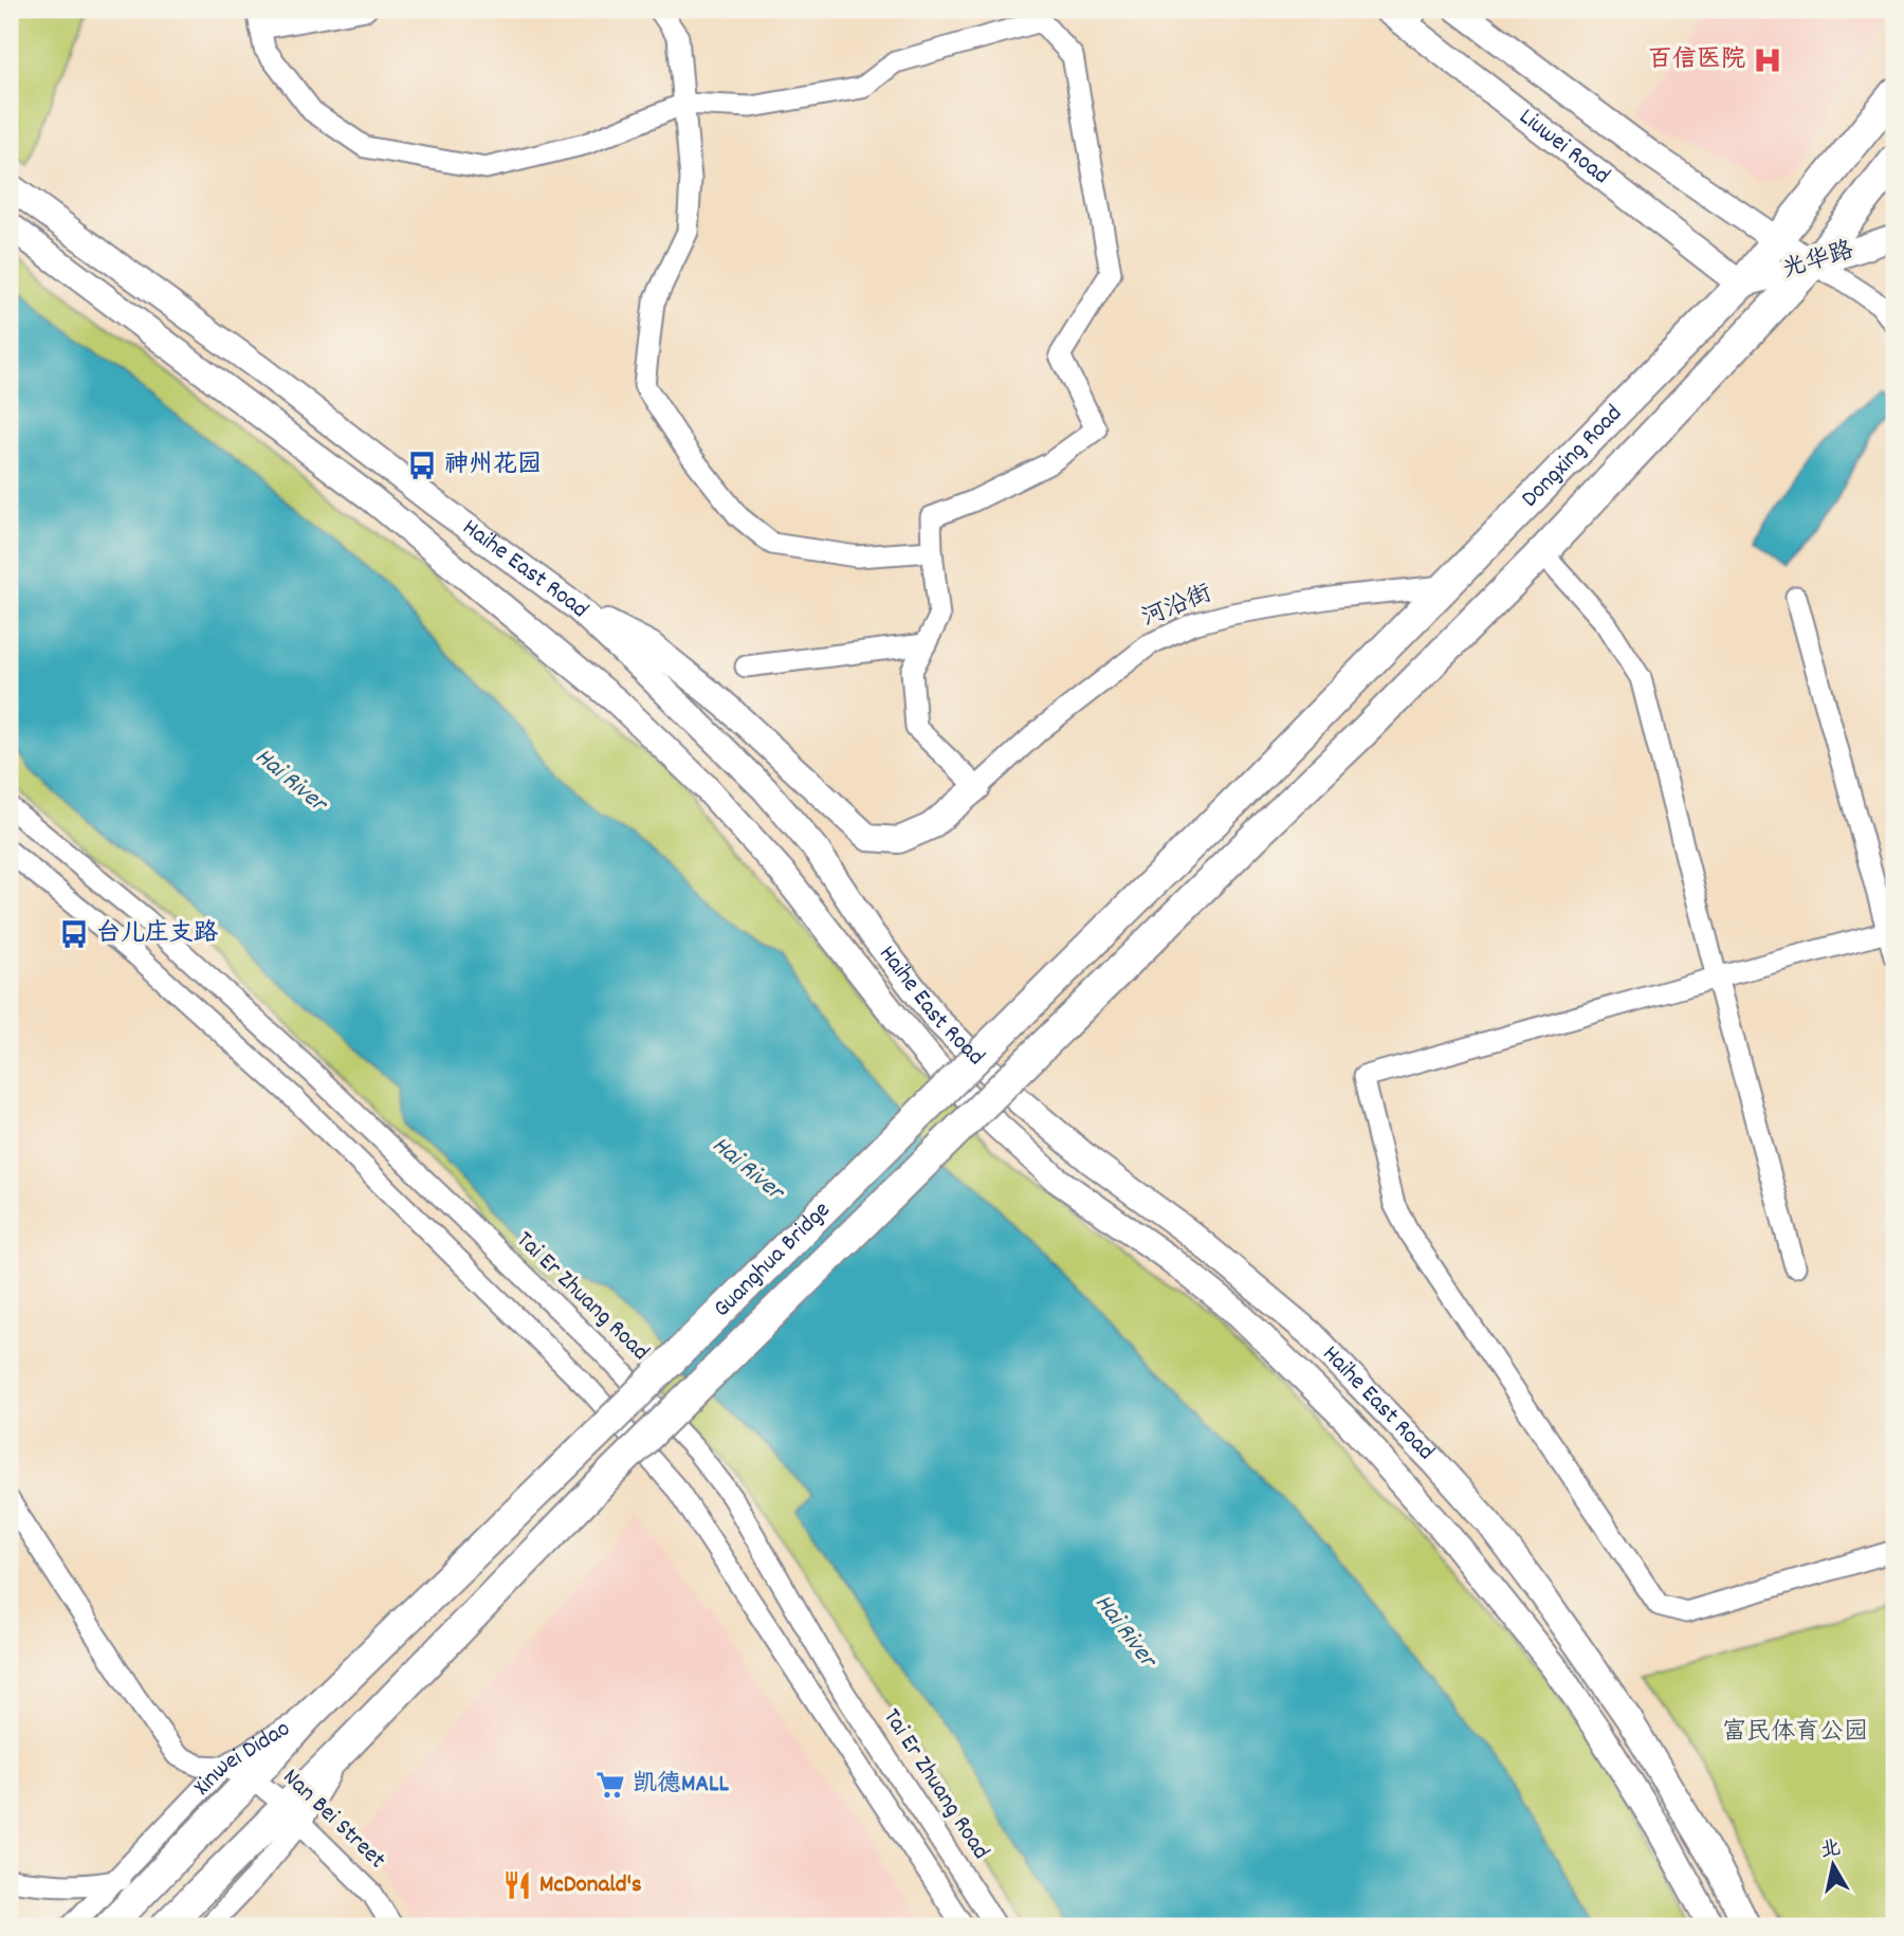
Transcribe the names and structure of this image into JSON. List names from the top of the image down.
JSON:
{
  "streets": {
    "highway": ["Dongxing Road", "Guanghua Bridge", "Xinwei Didao"],
    "main road": ["Liuwei Road", "光华路", "Haihe East Road"],
    "street": ["河沿街", "Tai Er Zhuang Road", "Nan Bei Street"]
  },
  "crossings": [
    ["Liuwei Road", "光华路"],
    ["Liuwei Road", "Dongxing Road"],
    ["光华路", "Dongxing Road"],
    ["Dongxing Road", "河沿街"],
    ["Dongxing Road", "Guanghua Bridge"],
    ["Guanghua Bridge", "Xinwei Didao"],
    ["Guanghua Bridge", "Nan Bei Street"],
    ["Xinwei Didao", "Nan Bei Street"]
  ],
  "water": ["Hai River"],
  "parks": ["富民体育公园"],
  "places": {
    "hospital": ["百信医院"],
    "bus stop": ["神州花园", "台儿庄支路"],
    "supermarket": ["凯德MALL"],
    "restaurant": ["McDonald's"]
  },
  "north": "top"
}
